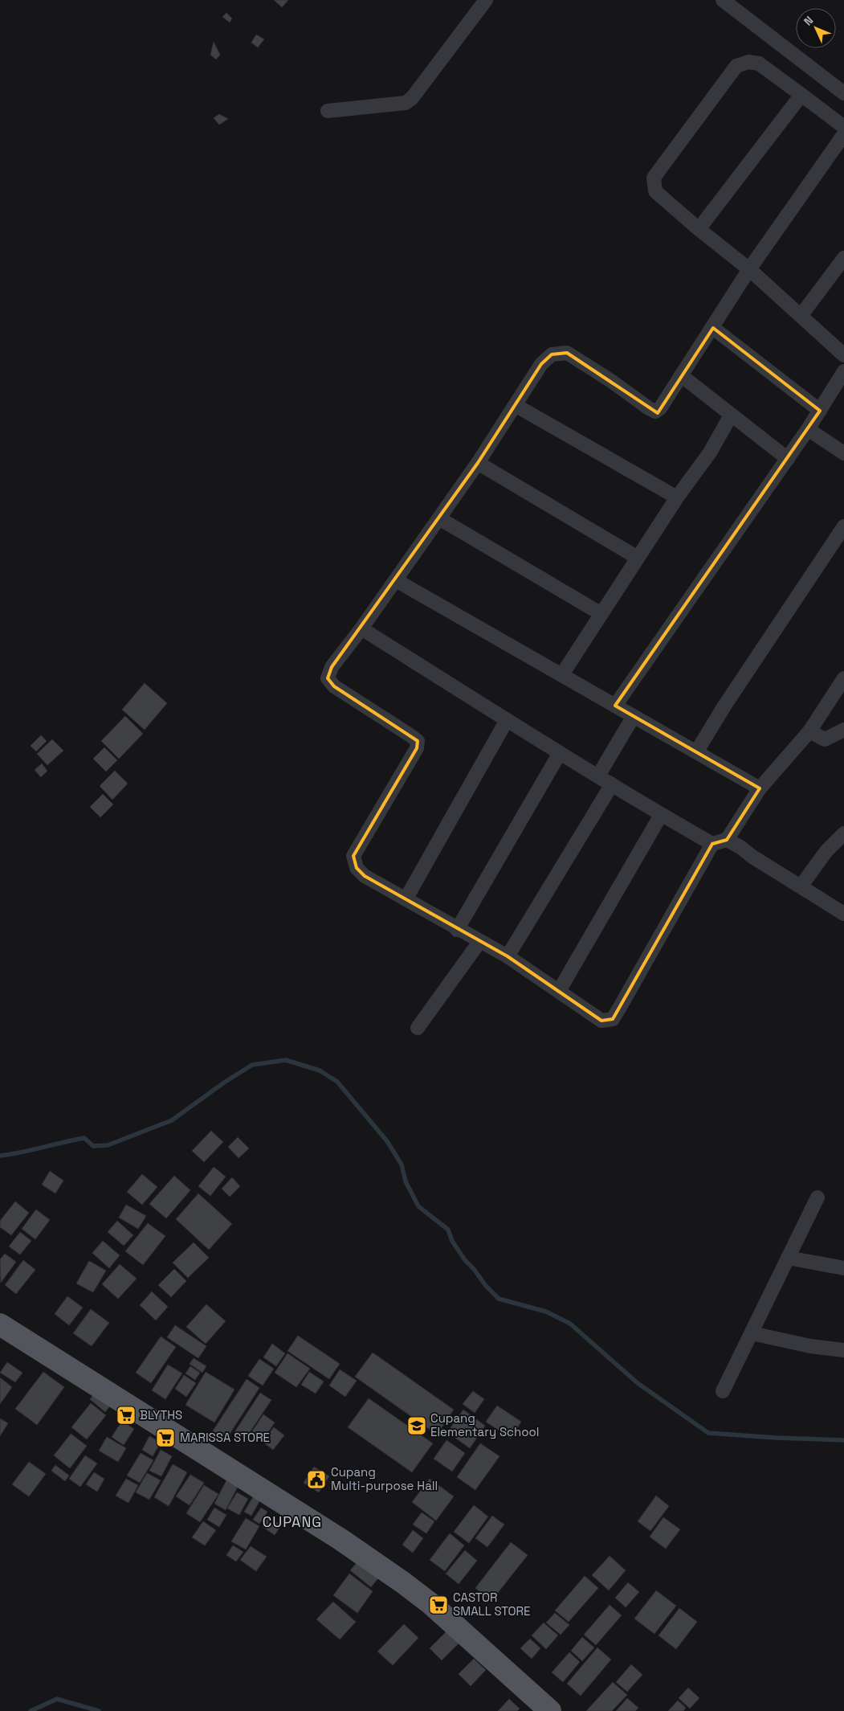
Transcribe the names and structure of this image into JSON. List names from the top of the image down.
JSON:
{
  "districts": ["CUPANG"],
  "places": {
    "supermarket": ["BLYTHS", "MARISSA STORE", "CASTOR SMALL STORE"],
    "school or university": ["Cupang Elementary School"],
    "public building": ["Cupang Multi-purpose Hall"]
  },
  "north": "top left"
}
